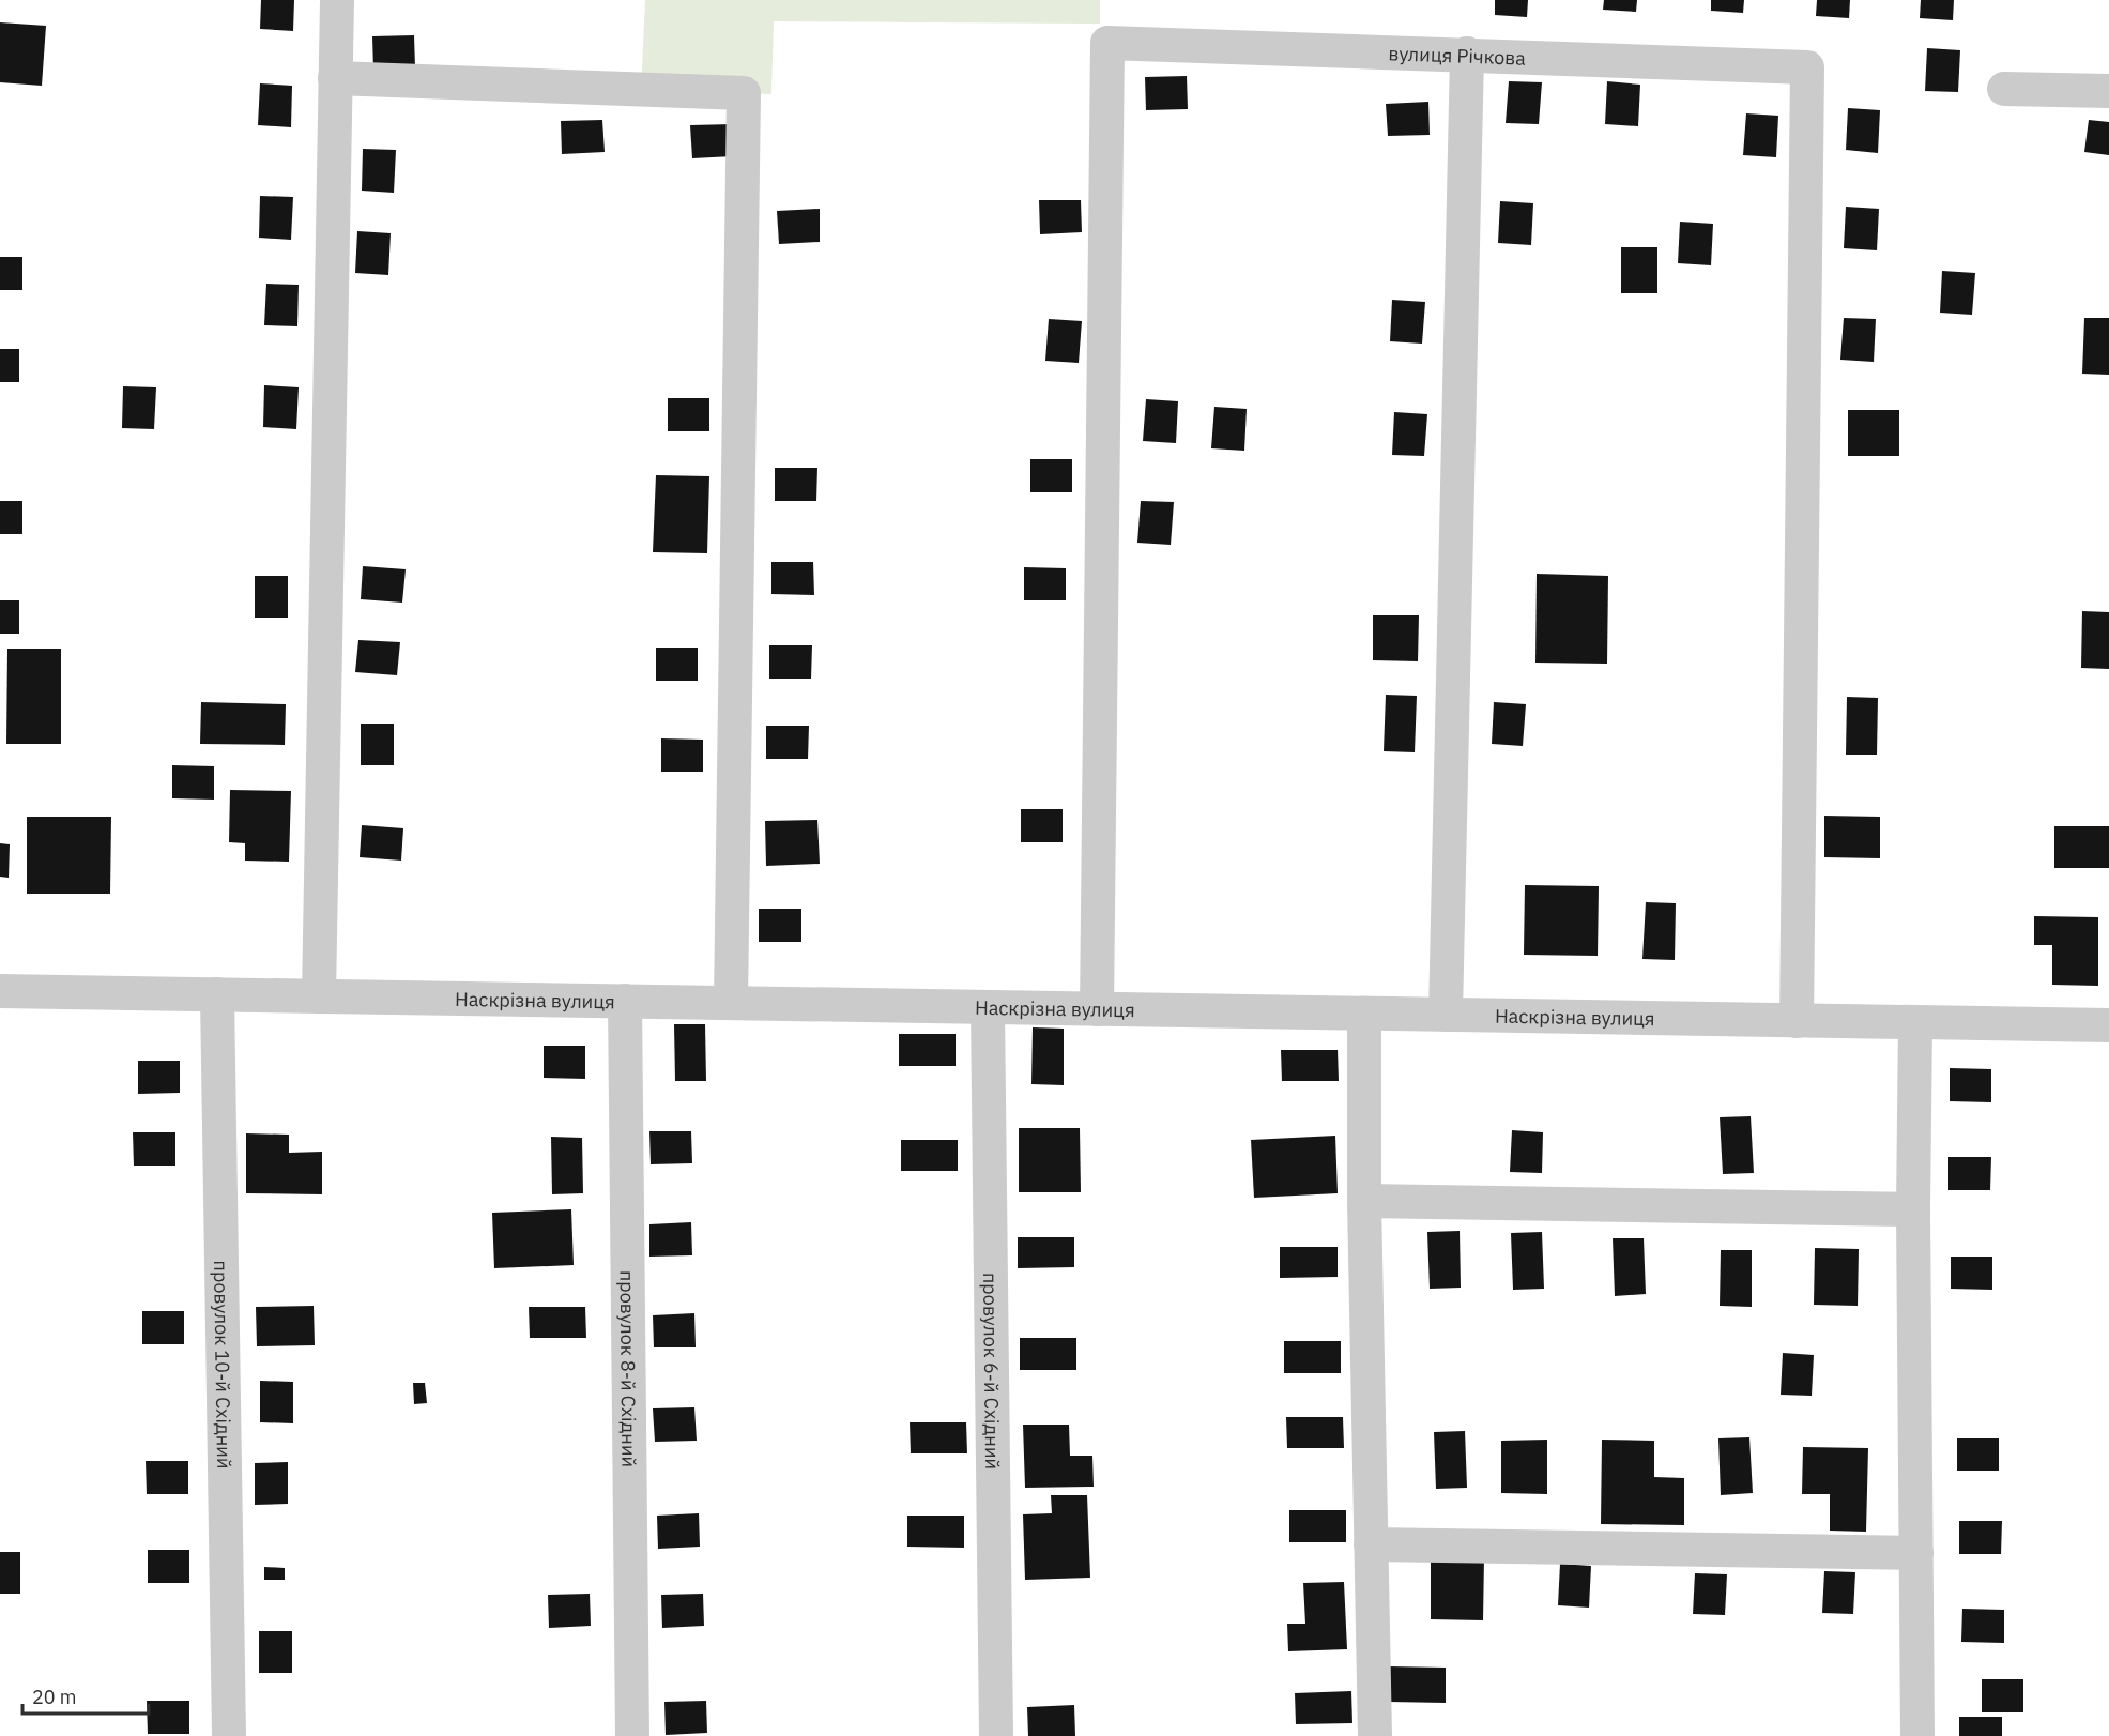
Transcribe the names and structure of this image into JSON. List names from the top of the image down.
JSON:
{
  "streets": {
    "street": [
      "вулиця Річкова",
      "Наскрізна вулиця",
      "провулок 10-й Східний",
      "провулок 8-й Східний",
      "провулок 6-й Східний"
    ]
  },
  "crossings": [
    ["вулиця Річкова", "Наскрізна вулиця"],
    ["Наскрізна вулиця", "провулок 10-й Східний"],
    ["Наскрізна вулиця", "провулок 8-й Східний"],
    ["Наскрізна вулиця", "провулок 6-й Східний"]
  ],
  "scale_bar": "20 m"
}
